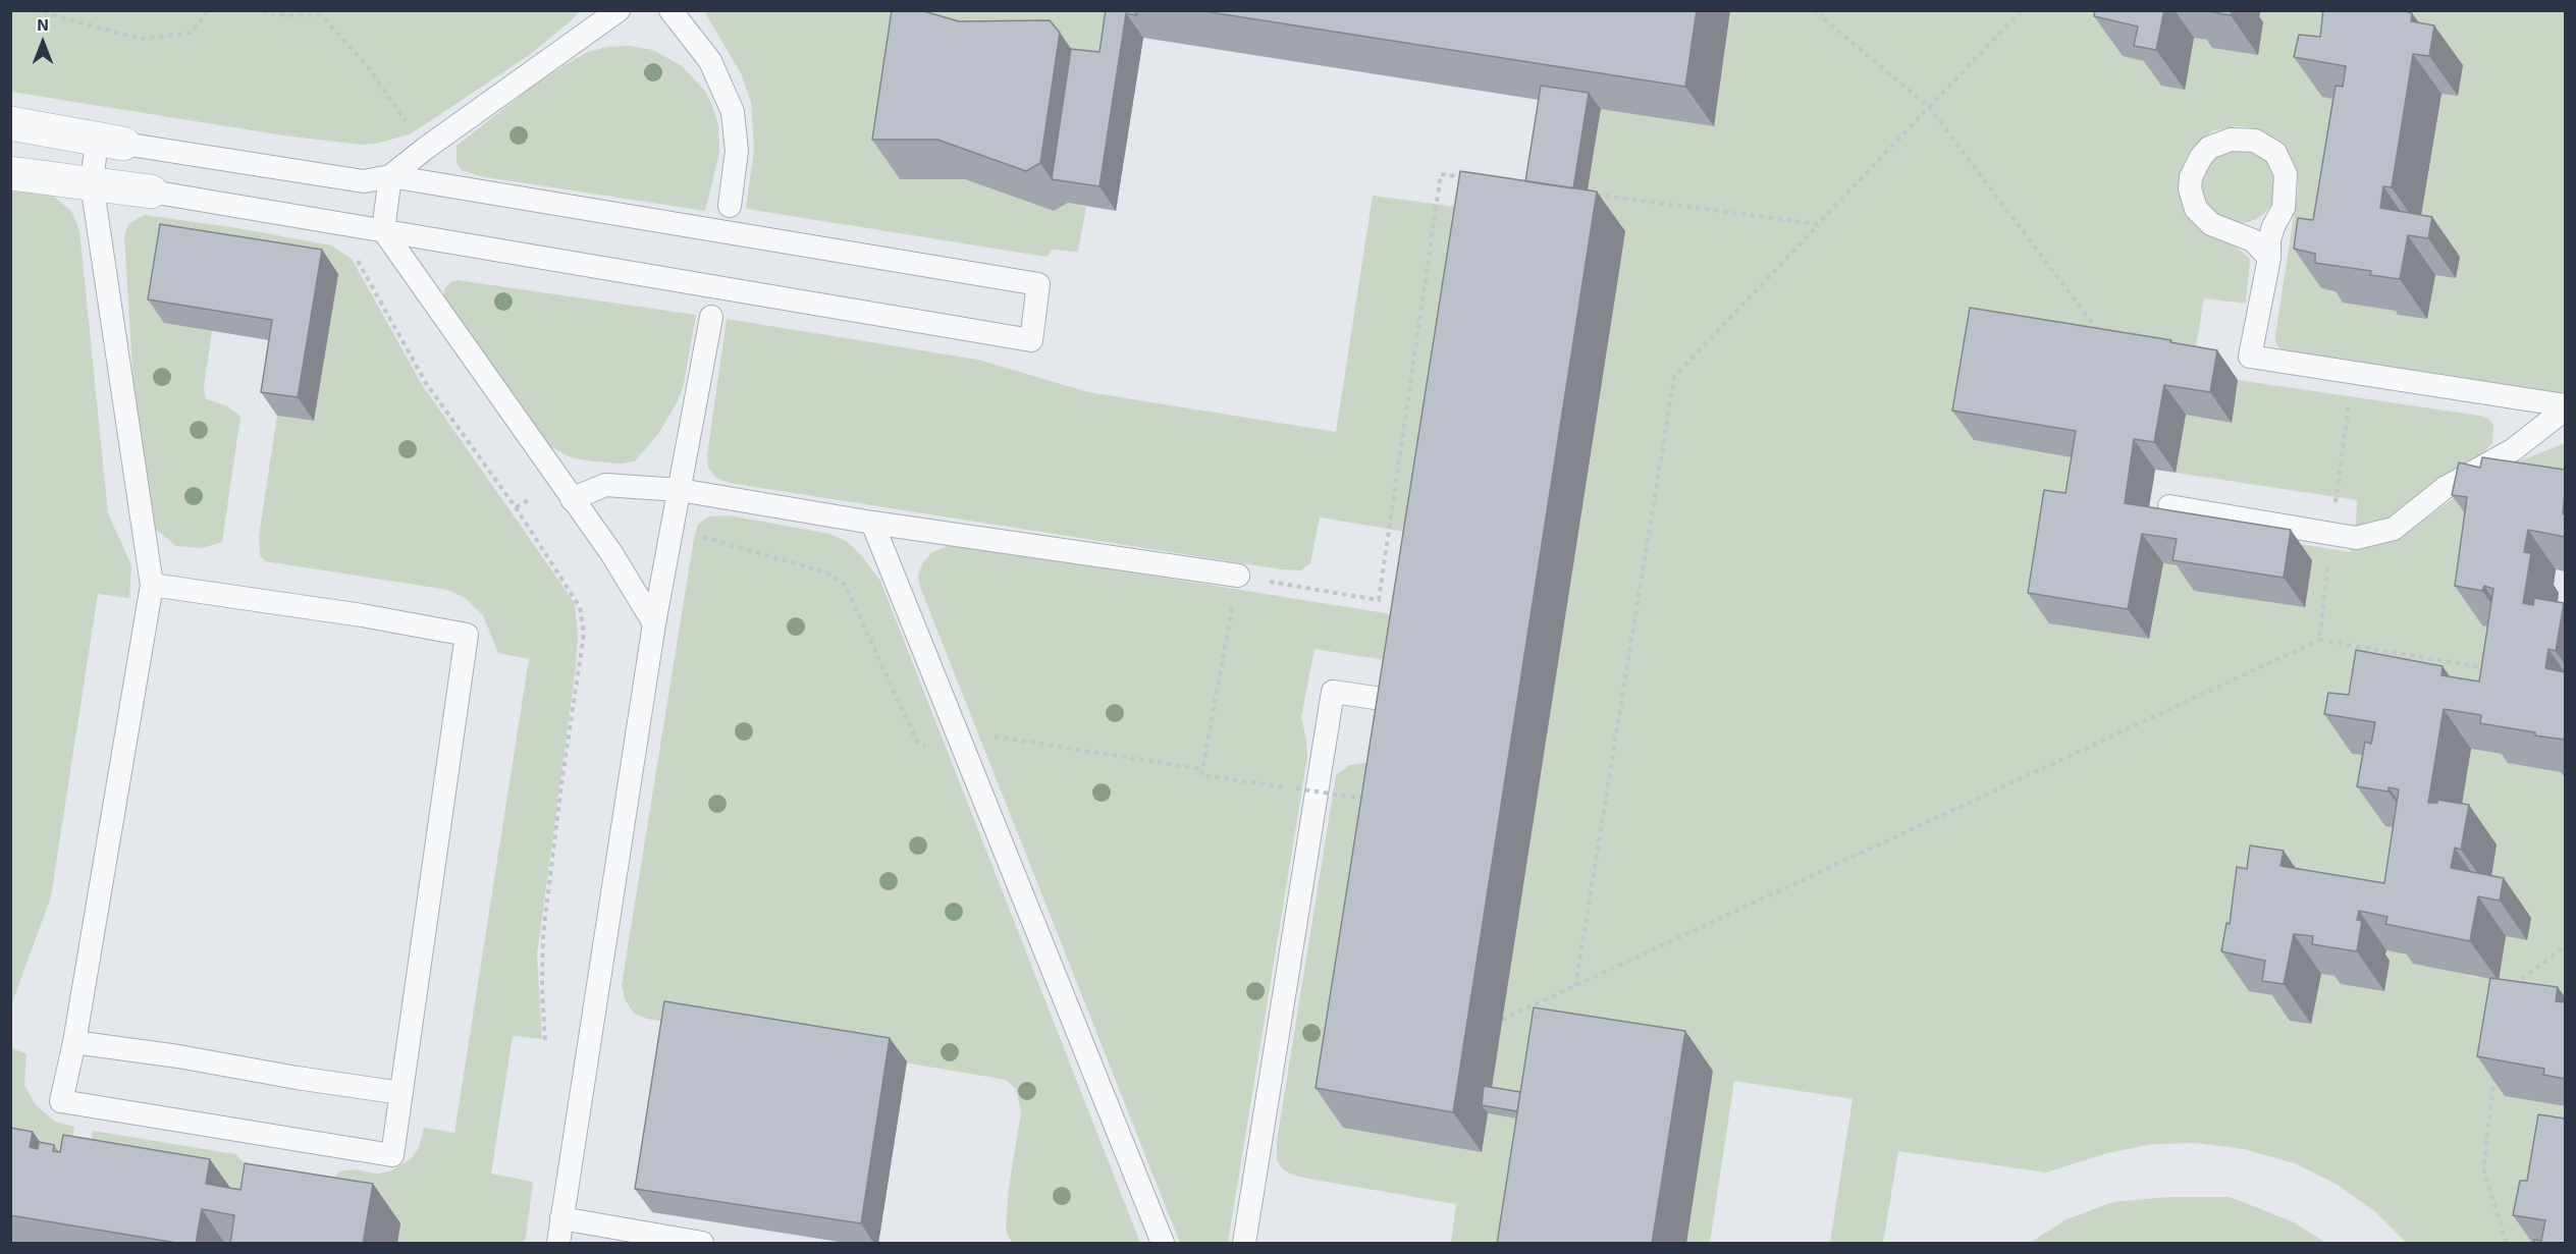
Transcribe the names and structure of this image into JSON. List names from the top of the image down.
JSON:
{
  "north": "top"
}
